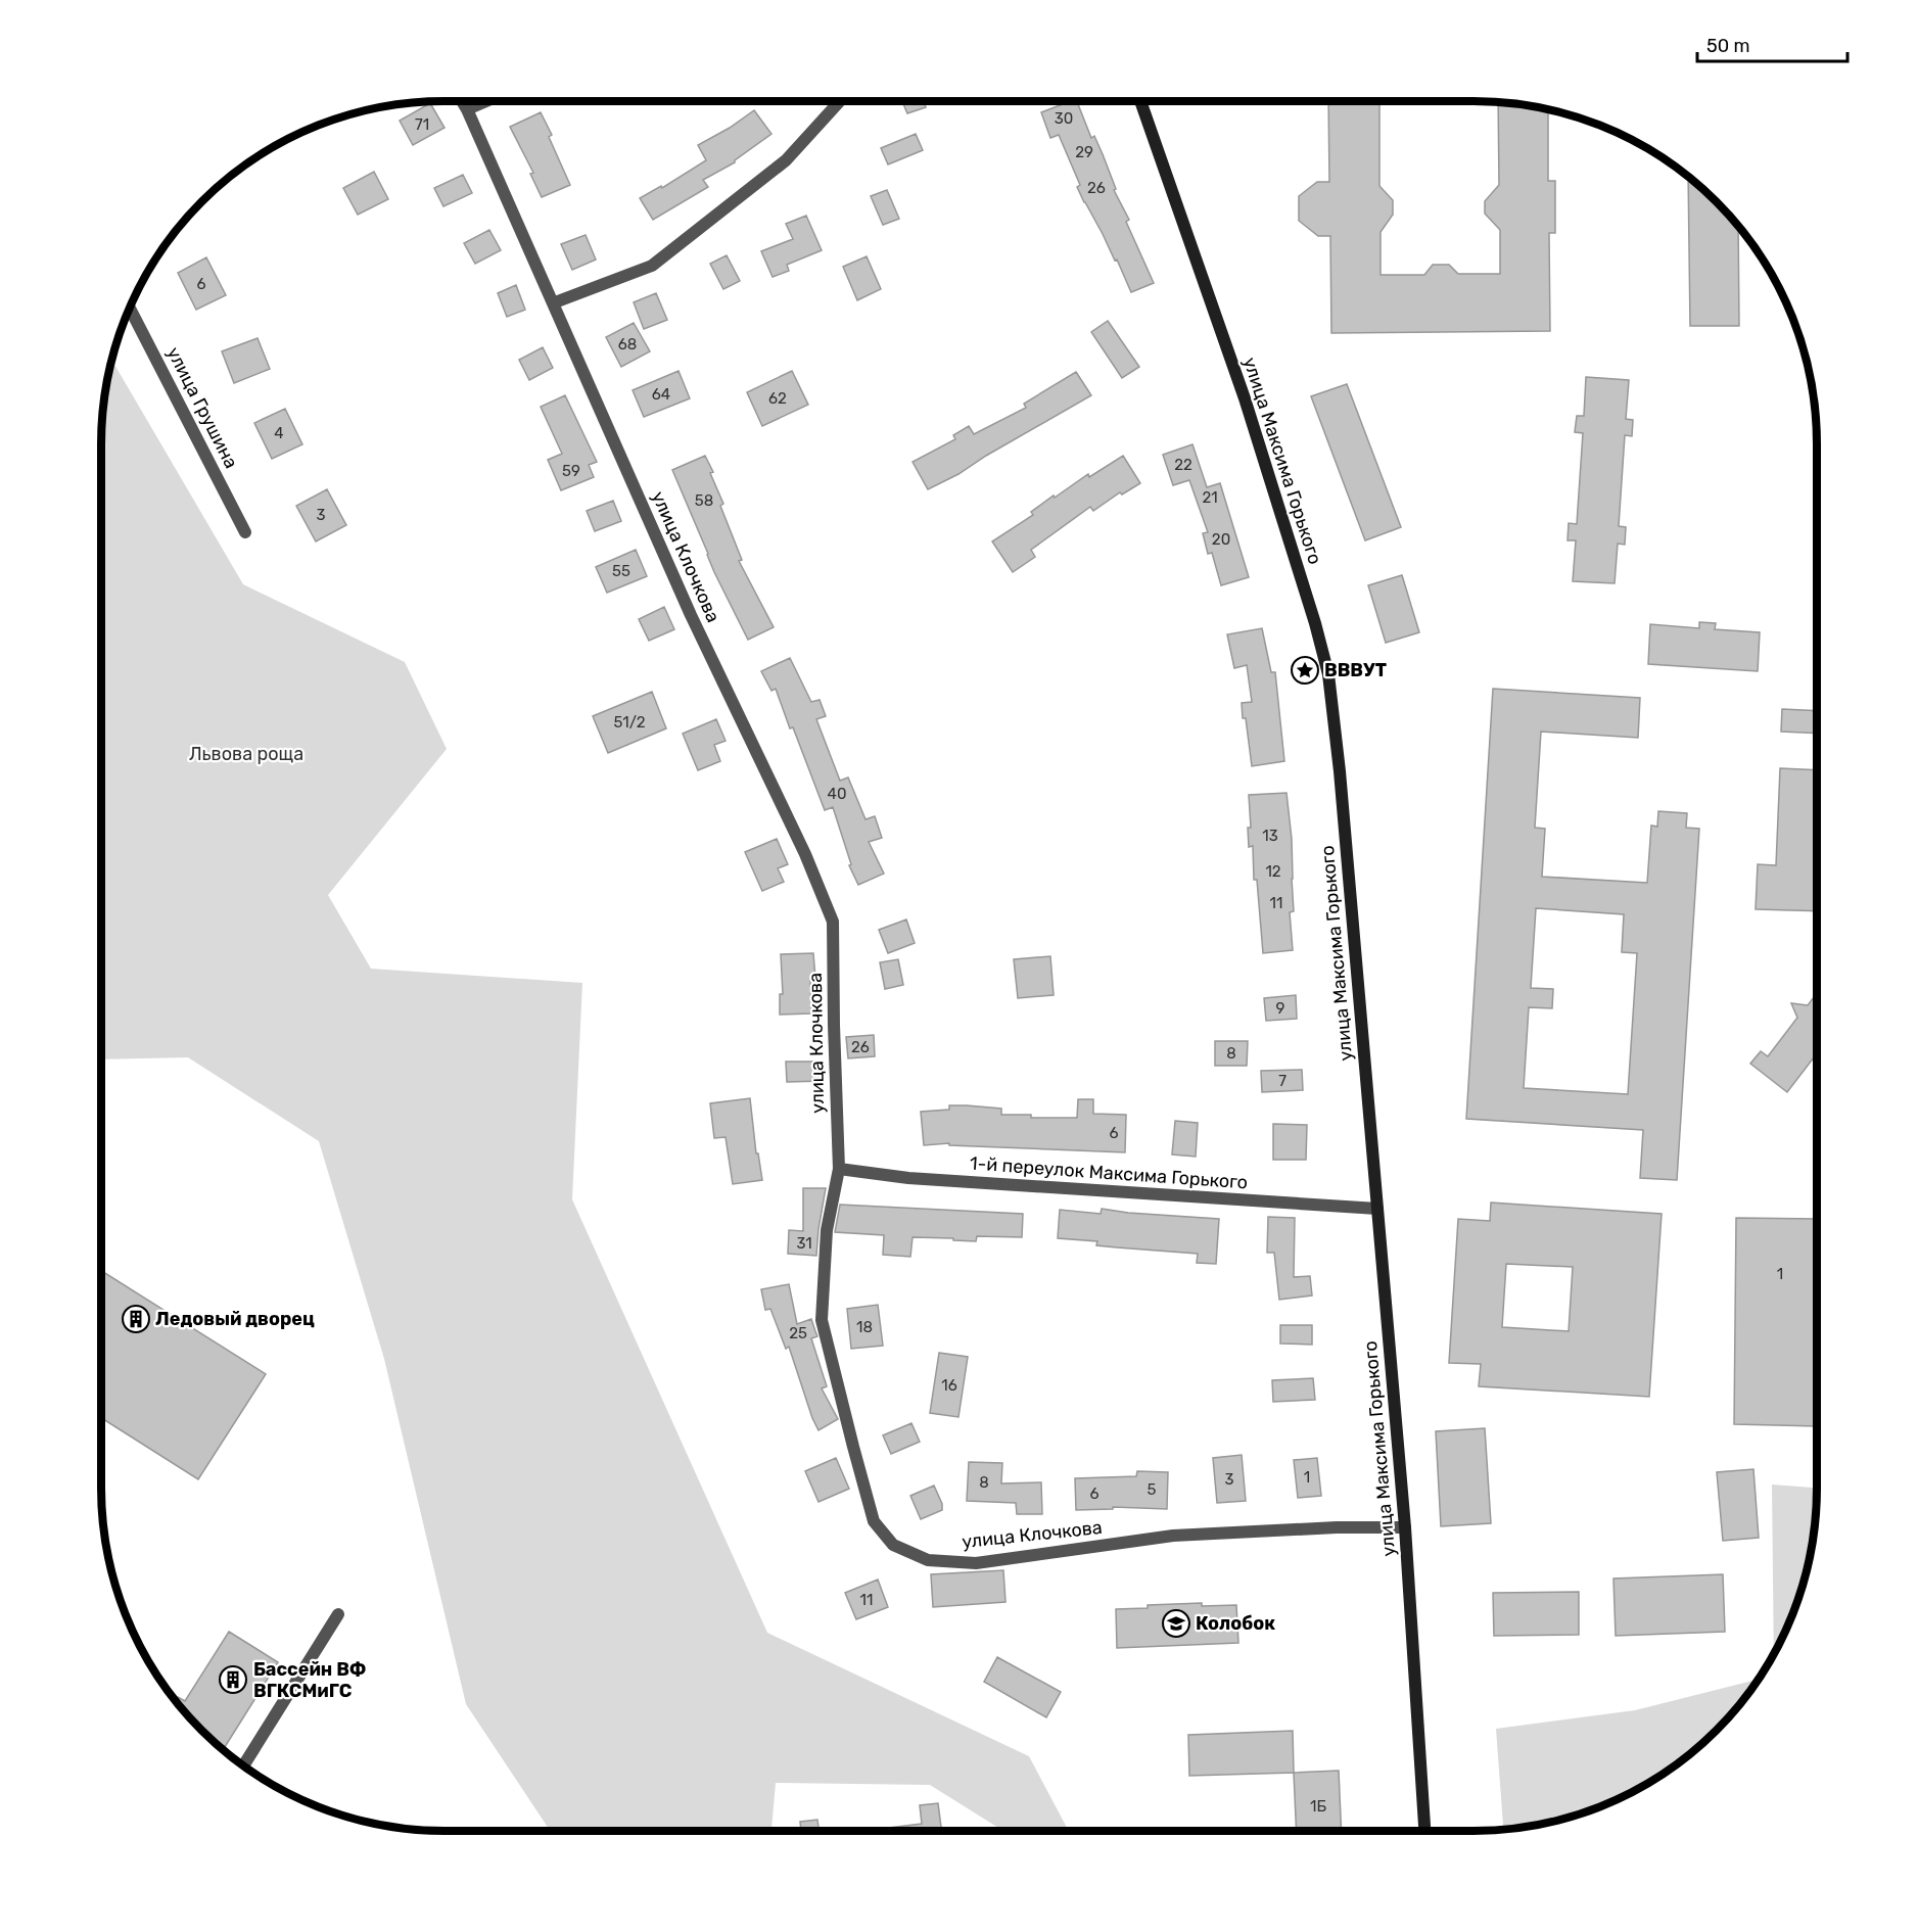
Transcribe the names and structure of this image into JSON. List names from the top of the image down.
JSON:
{
  "streets": {
    "main road": ["улица Максима Горького"],
    "street": ["улица Грушина", "улица Клочкова", "1-й переулок Максима Горького"]
  },
  "crossings": [
    ["улица Максима Горького", "улица Клочкова"],
    ["улица Максима Горького", "1-й переулок Максима Горького"],
    ["улица Клочкова", "1-й переулок Максима Горького"]
  ],
  "parks": ["Львова роща"],
  "places": {
    "place": ["ВВВУТ"],
    "building": ["Ледовый дворец", "Бассейн ВФ ВГКСМиГС"],
    "school or university": ["Колобок"]
  },
  "house_numbers": [
    "30",
    "71",
    "29",
    "26",
    "6",
    "68",
    "64",
    "62",
    "4",
    "22",
    "59",
    "21",
    "58",
    "3",
    "20",
    "55",
    "51/2",
    "40",
    "13",
    "12",
    "11",
    "9",
    "26",
    "8",
    "7",
    "6",
    "31",
    "1",
    "18",
    "25",
    "16",
    "1",
    "3",
    "8",
    "5",
    "6",
    "11",
    "1Б"
  ],
  "scale_bar": "50 m"
}
